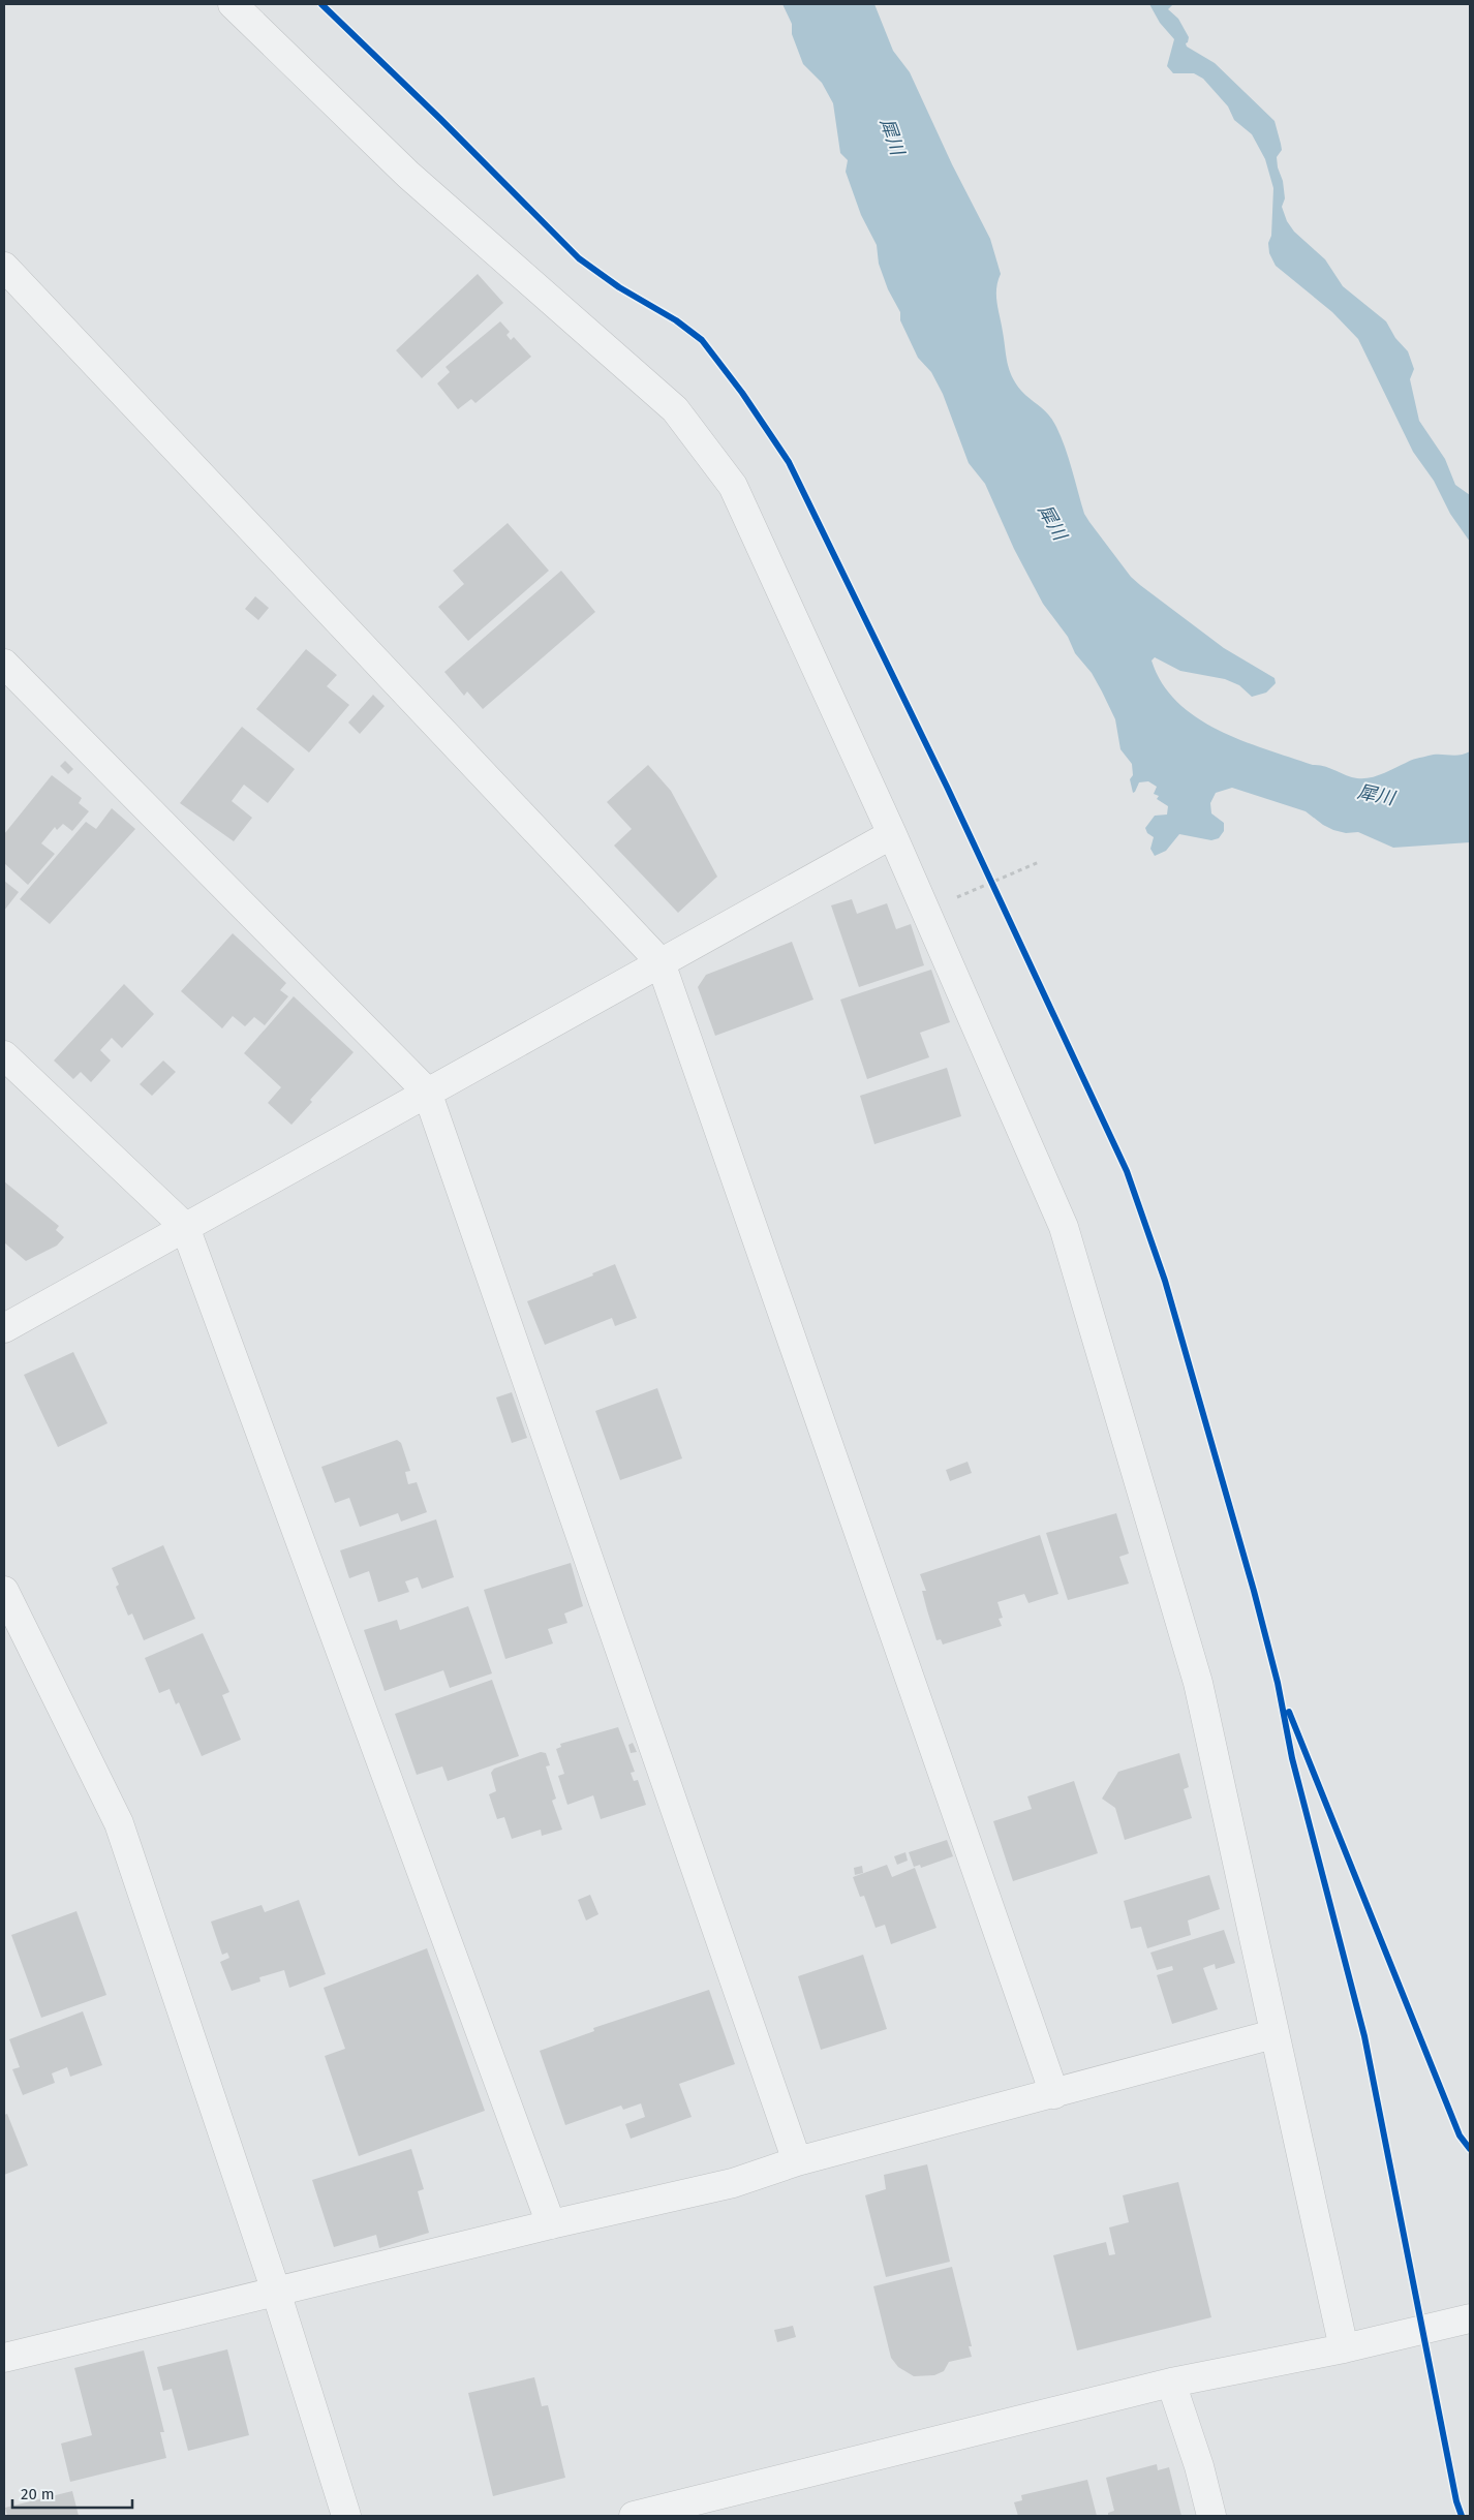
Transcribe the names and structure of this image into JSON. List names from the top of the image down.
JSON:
{
  "water": ["犀川"],
  "scale_bar": "20 m"
}
